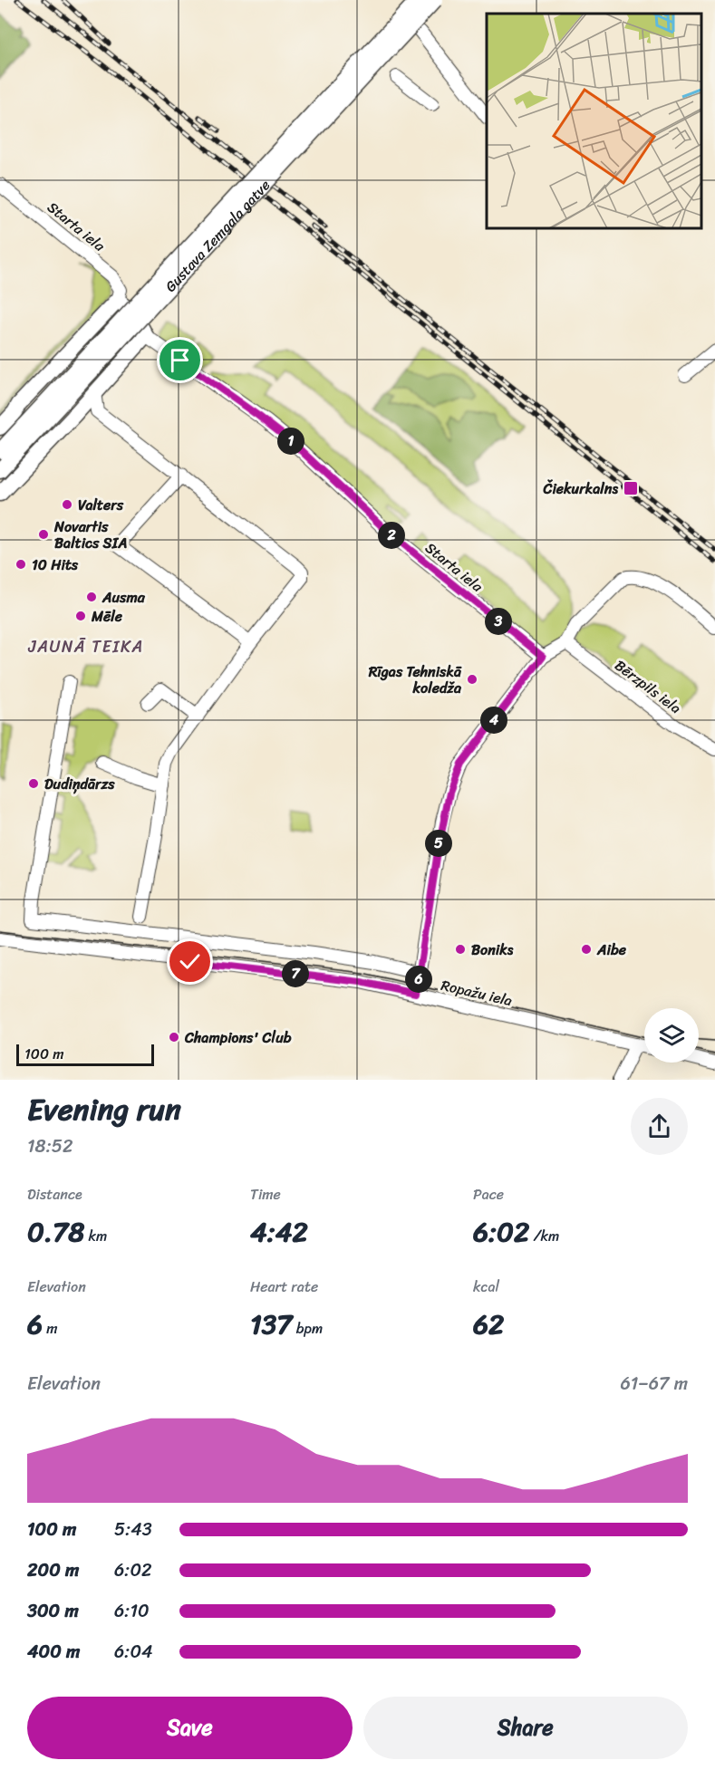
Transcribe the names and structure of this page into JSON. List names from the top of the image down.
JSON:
{
  "streets": {
    "main road": ["Gustava Zemgala gatve"],
    "street": ["Starta iela", "Bērzpils iela", "Ropažu iela"]
  },
  "districts": ["JAUNĀ TEIKA"],
  "places": {
    "transit": ["Čiekurkalns"],
    "other": [
      "Valters",
      "Novartis Baltics SIA",
      "10 Hits",
      "Ausma",
      "Mēle",
      "Rīgas Tehniskā koledža",
      "Dudiņdārzs",
      "Boniks",
      "Aibe",
      "Champions' Club"
    ]
  },
  "scale_bar": "100 m",
  "page": {
    "pins": [
      "1",
      "2",
      "3",
      "4",
      "5",
      "7",
      "6"
    ],
    "scale": "100 m",
    "heading": ["Evening run", "18:52"],
    "stats": [
      ["Distance", "0.78 km"],
      ["Time", "4:42"],
      ["Pace", "6:02 /km"],
      ["Elevation", "6 m"],
      ["Heart rate", "137 bpm"],
      ["kcal", "62"]
    ],
    "chart": ["Elevation", "61–67 m"],
    "list": [
      {
        "name": "100 m",
        "note": "5:43"
      },
      {
        "name": "200 m",
        "note": "6:02"
      },
      {
        "name": "300 m",
        "note": "6:10"
      },
      {
        "name": "400 m",
        "note": "6:04"
      }
    ],
    "buttons": ["Save", "Share"]
  }
}
